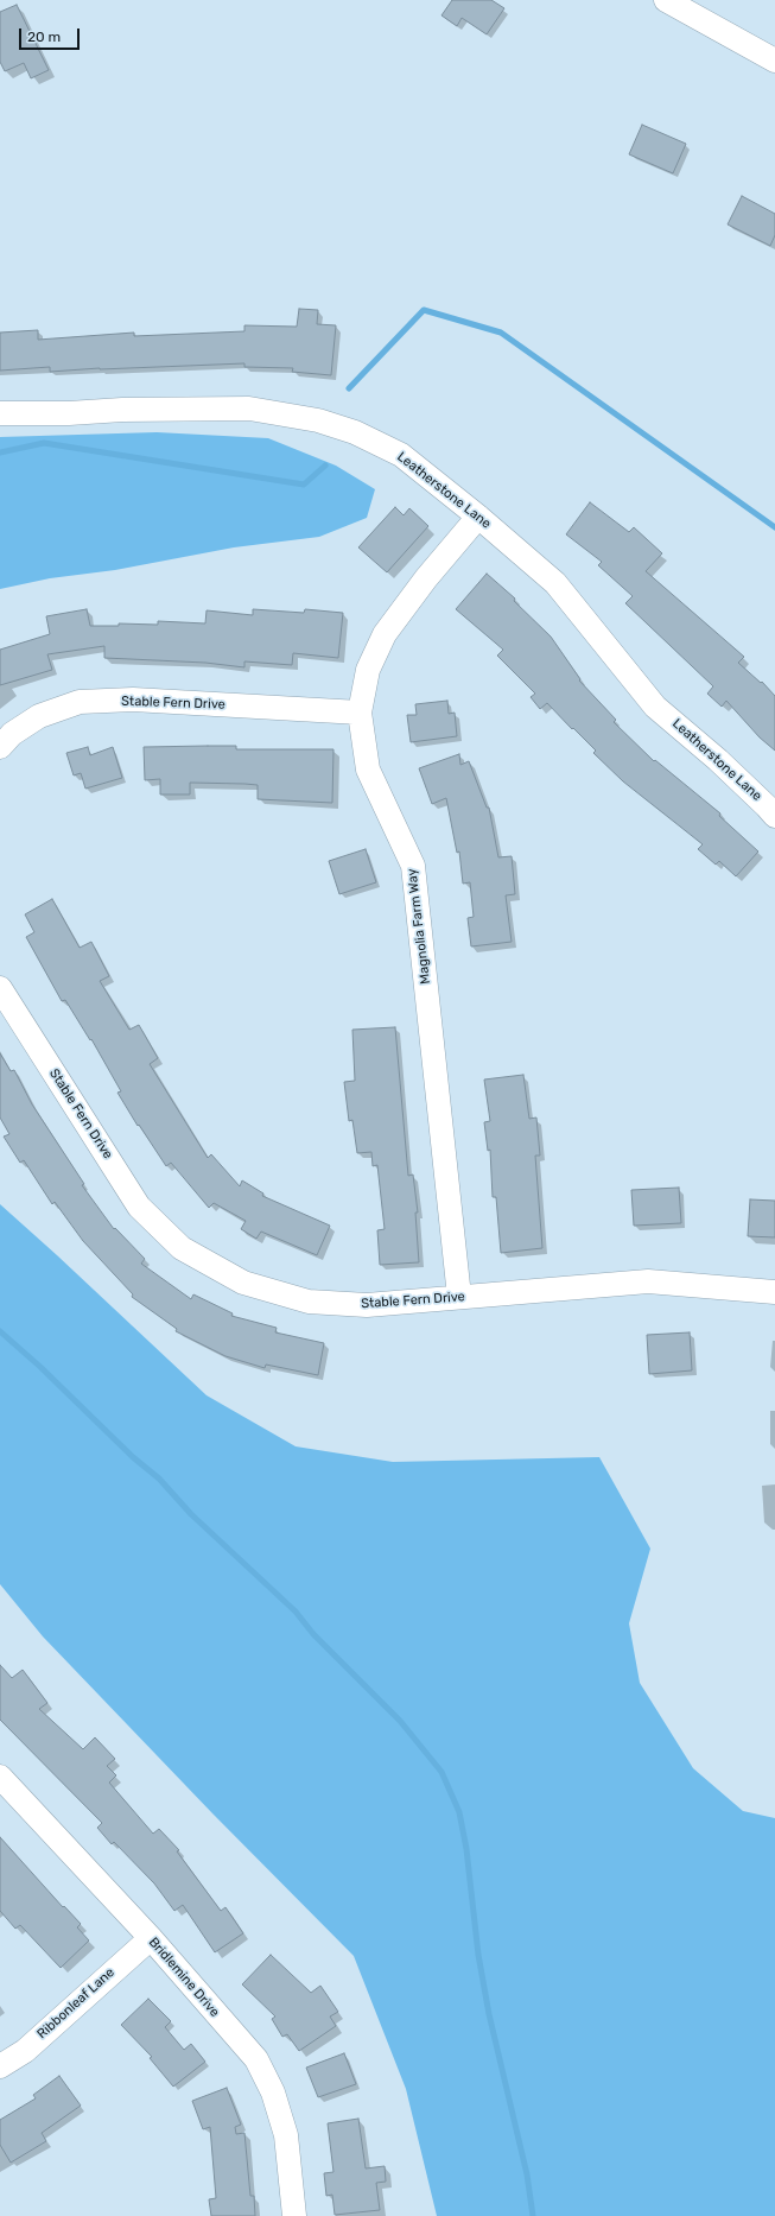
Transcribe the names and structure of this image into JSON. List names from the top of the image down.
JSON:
{
  "streets": {
    "street": [
      "Leatherstone Lane",
      "Stable Fern Drive",
      "Magnolia Farm Way",
      "Bridlemine Drive",
      "Ribbonleaf Lane"
    ]
  },
  "crossings": [
    ["Leatherstone Lane", "Magnolia Farm Way"],
    ["Stable Fern Drive", "Magnolia Farm Way"],
    ["Bridlemine Drive", "Ribbonleaf Lane"]
  ],
  "scale_bar": "20 m"
}
